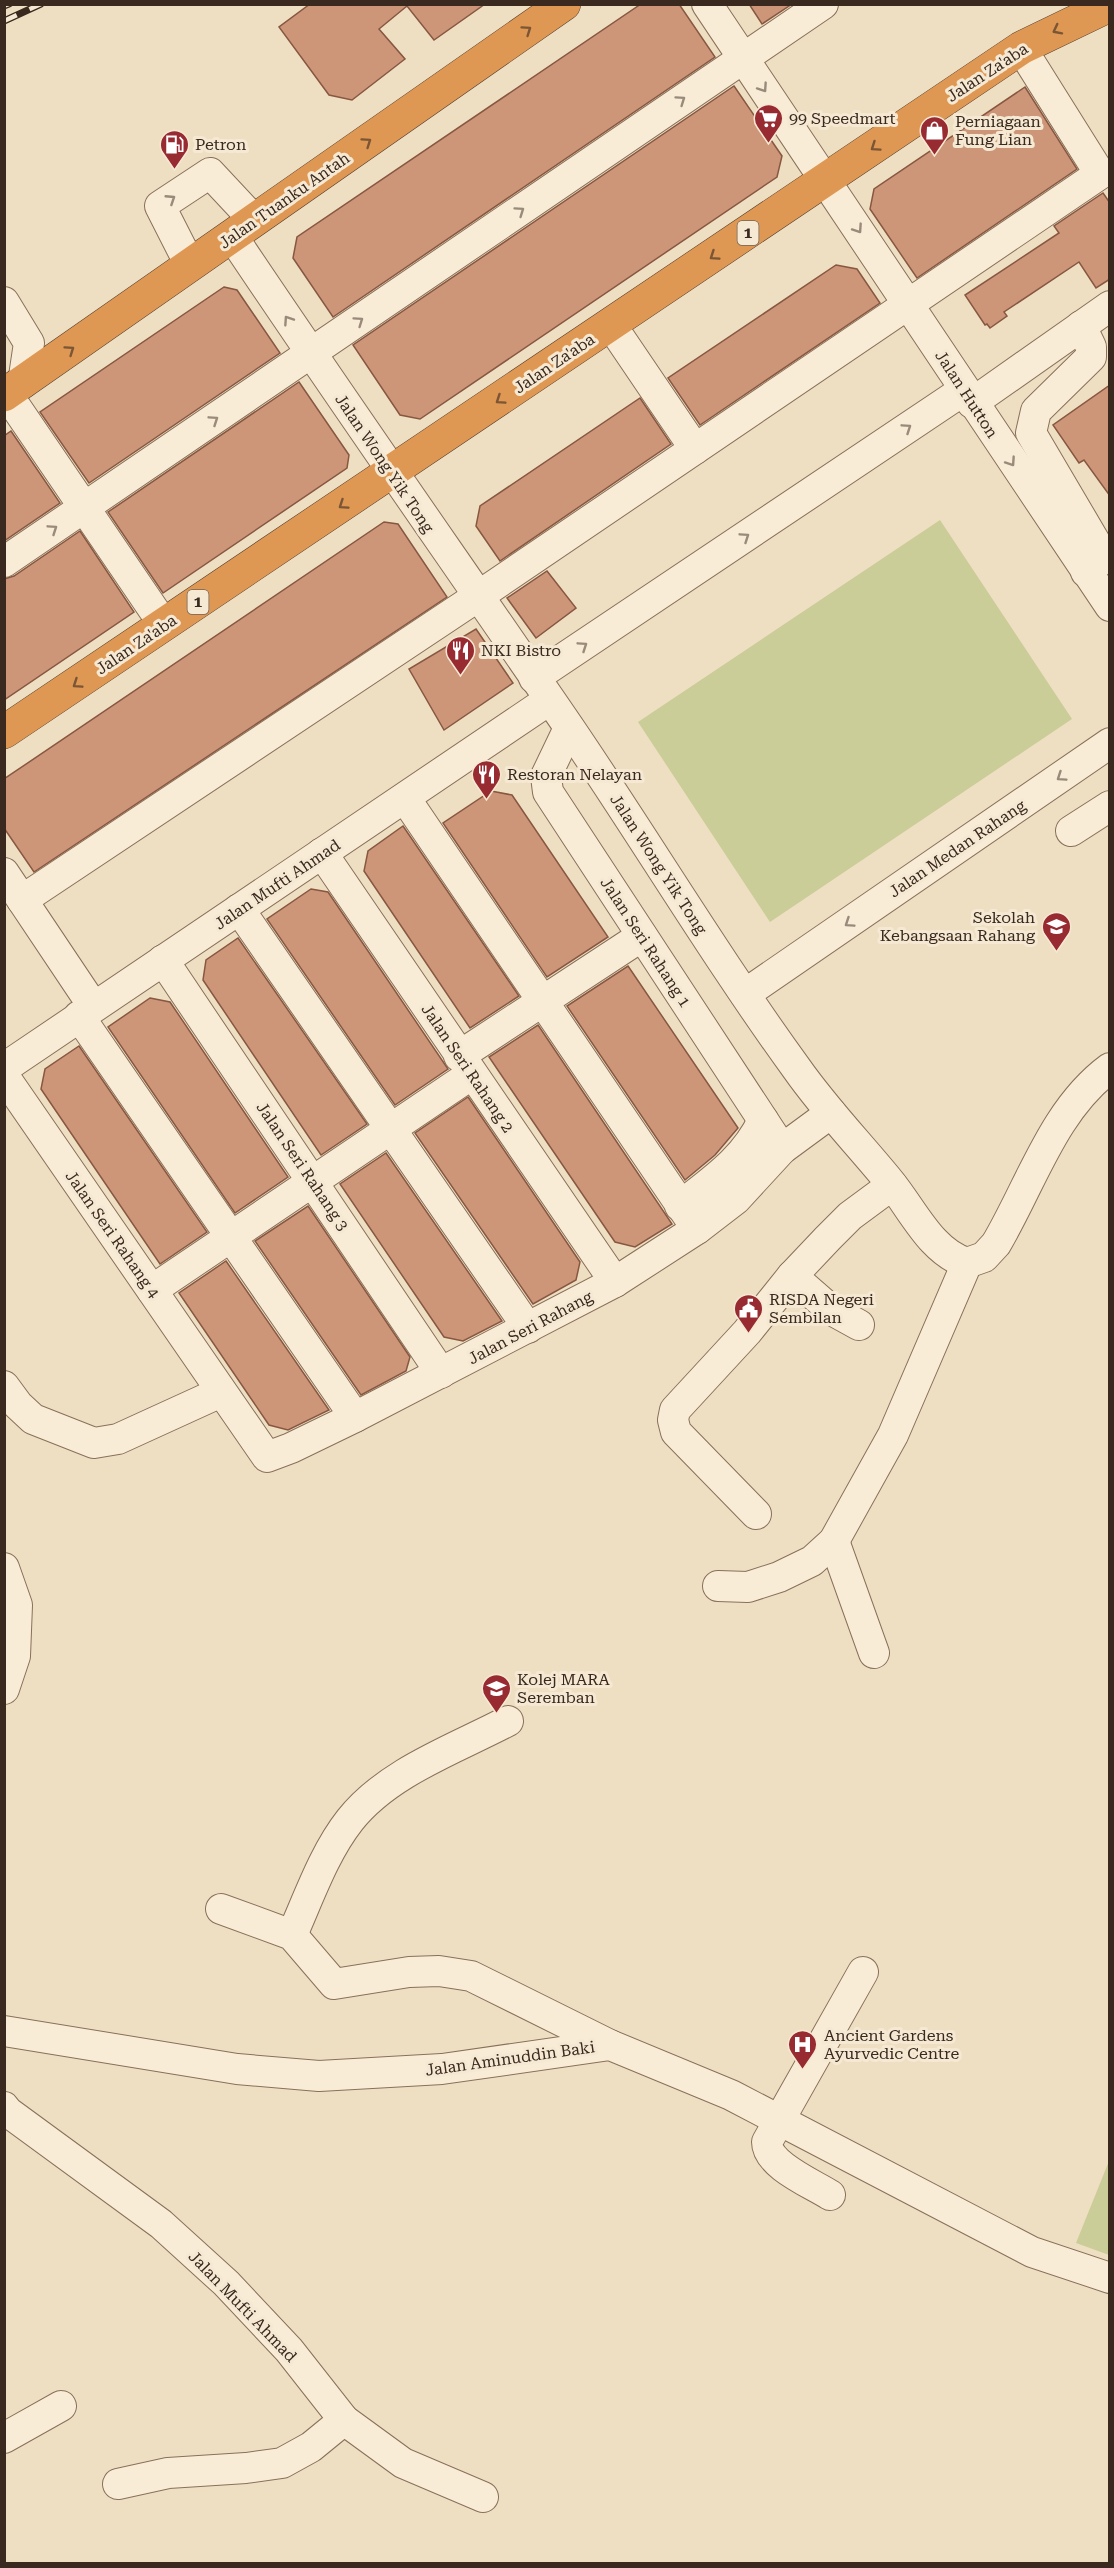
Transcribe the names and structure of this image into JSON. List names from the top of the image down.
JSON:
{
  "streets": {
    "highway": ["Jalan Za'aba", "Jalan Tuanku Antah", "1"],
    "street": [
      "Jalan Hutton",
      "Jalan Wong Yik Tong",
      "Jalan Medan Rahang",
      "Jalan Mufti Ahmad",
      "Jalan Seri Rahang 1",
      "Jalan Seri Rahang 2",
      "Jalan Seri Rahang 3",
      "Jalan Seri Rahang 4",
      "Jalan Seri Rahang",
      "Jalan Aminuddin Baki"
    ]
  },
  "crossings": [
    ["Jalan Za'aba", "Jalan Hutton"],
    ["Jalan Za'aba", "Jalan Wong Yik Tong"],
    ["Jalan Tuanku Antah", "Jalan Wong Yik Tong"],
    ["Jalan Hutton", "Jalan Mufti Ahmad"],
    ["Jalan Wong Yik Tong", "Jalan Medan Rahang"],
    ["Jalan Wong Yik Tong", "Jalan Mufti Ahmad"],
    ["Jalan Wong Yik Tong", "Jalan Seri Rahang 1"],
    ["Jalan Wong Yik Tong", "Jalan Seri Rahang"],
    ["Jalan Mufti Ahmad", "Jalan Seri Rahang 2"],
    ["Jalan Mufti Ahmad", "Jalan Seri Rahang 3"],
    ["Jalan Seri Rahang 1", "Jalan Seri Rahang"],
    ["Jalan Seri Rahang 2", "Jalan Seri Rahang"],
    ["Jalan Seri Rahang 3", "Jalan Seri Rahang"],
    ["Jalan Seri Rahang 4", "Jalan Seri Rahang"]
  ],
  "one_way": [
    "Jalan Za'aba",
    "Jalan Tuanku Antah",
    "Jalan Hutton",
    "Jalan Medan Rahang"
  ],
  "places": {
    "supermarket": ["99 Speedmart"],
    "shop": ["Perniagaan Fung Lian"],
    "fuel station": ["Petron"],
    "restaurant": ["NKI Bistro", "Restoran Nelayan"],
    "school or university": ["Sekolah Kebangsaan Rahang", "Kolej MARA Seremban"],
    "public building": ["RISDA Negeri Sembilan"],
    "hospital": ["Ancient Gardens Ayurvedic Centre"]
  }
}
